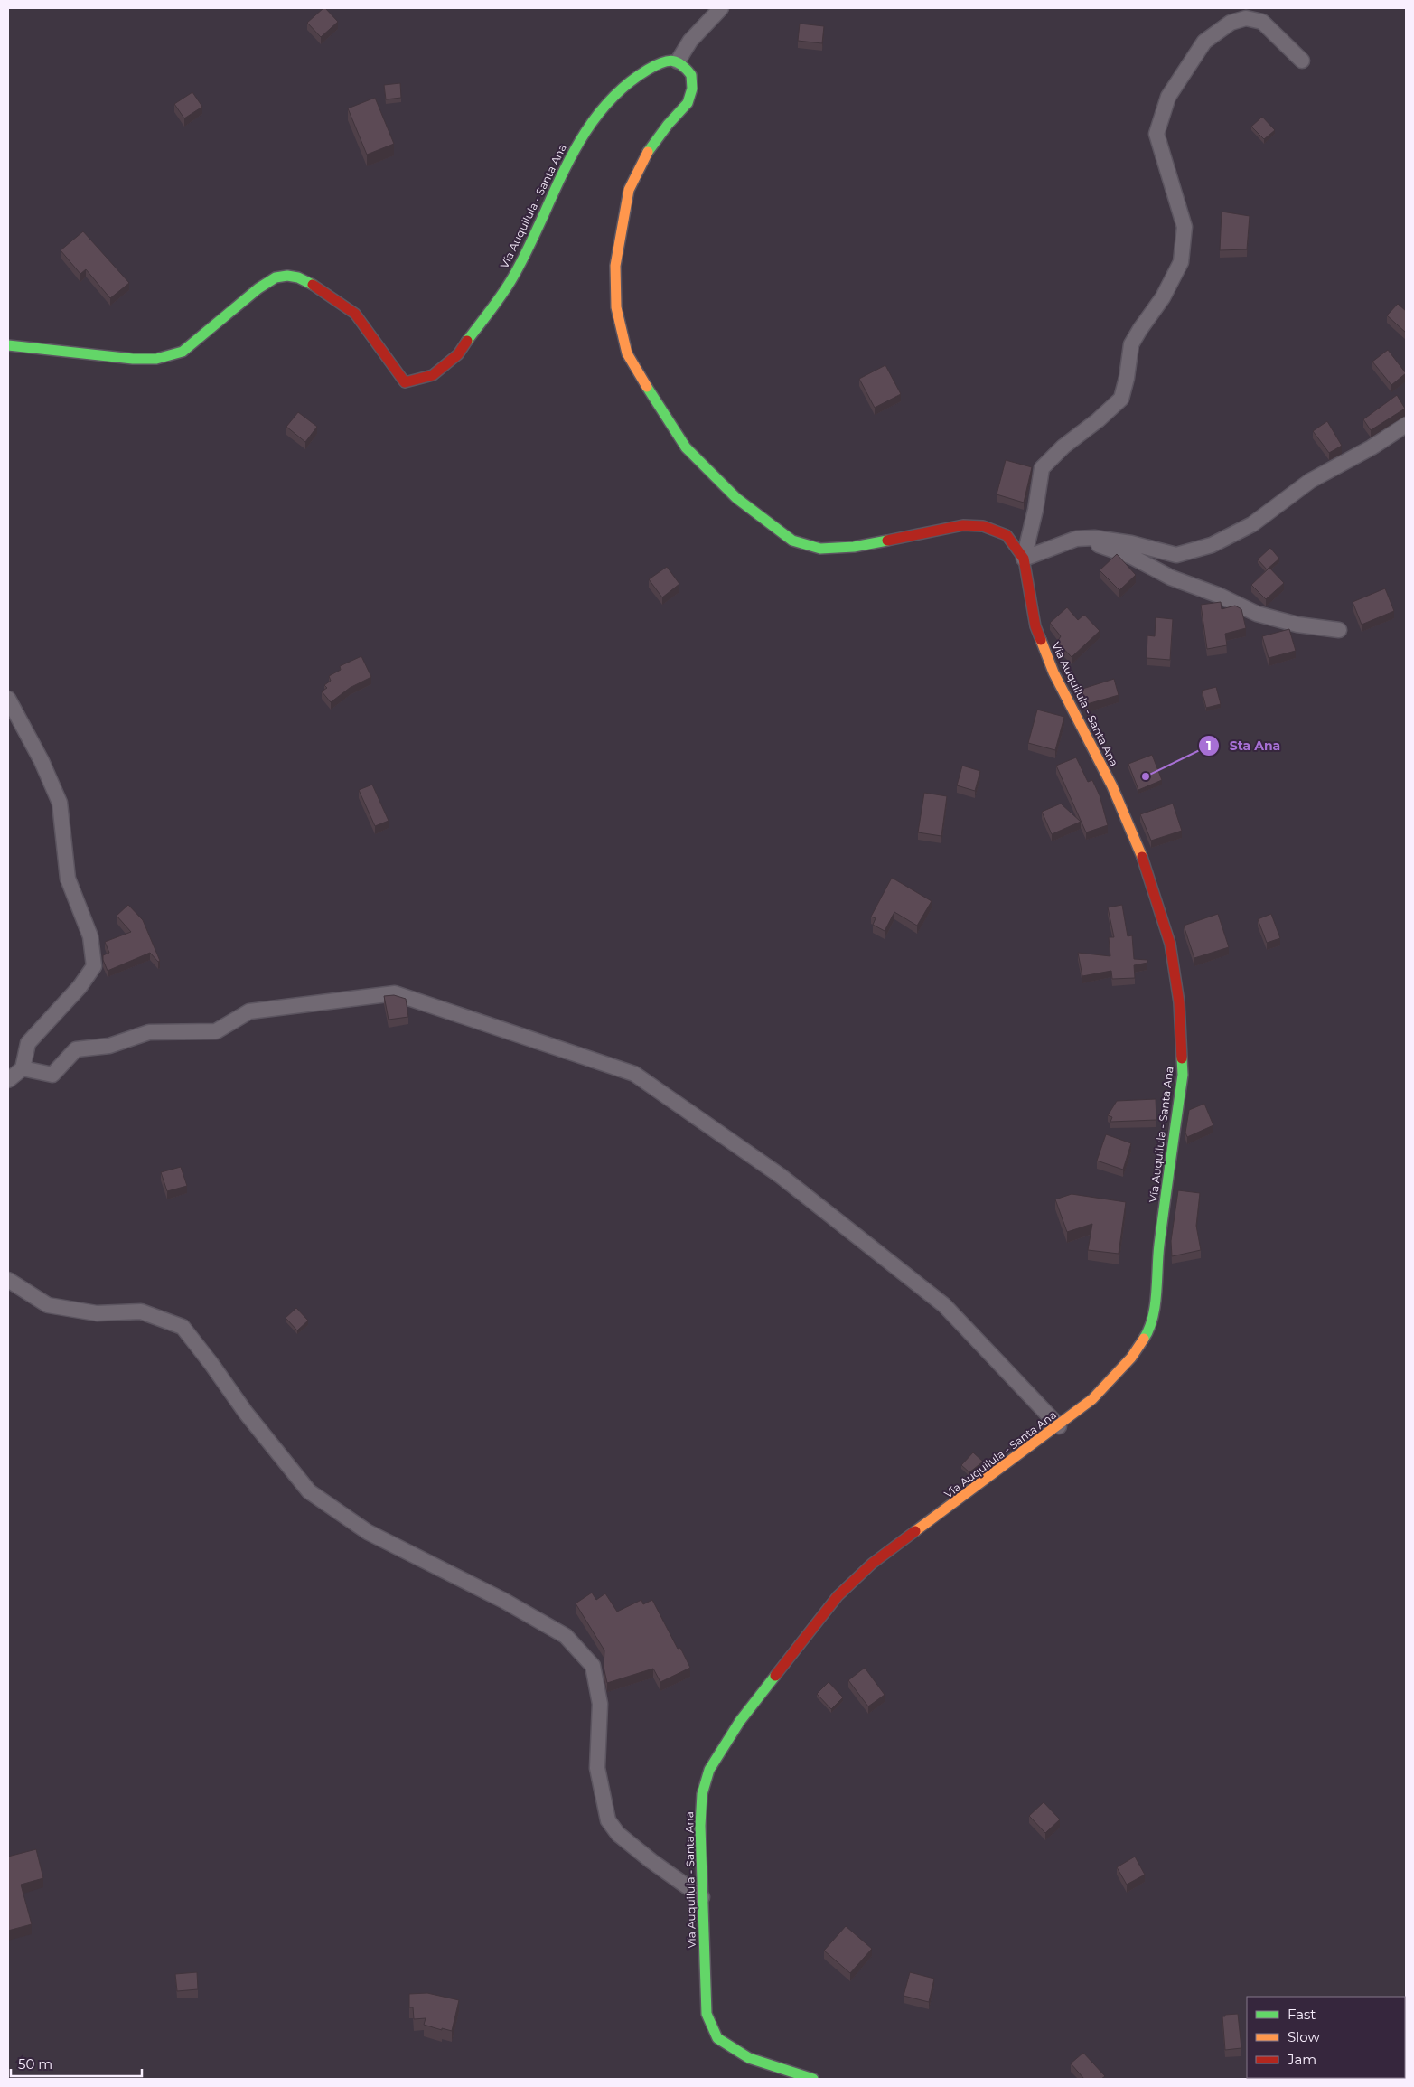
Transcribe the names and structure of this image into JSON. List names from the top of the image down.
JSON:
{
  "streets": {
    "street": ["Vía Auquilula - Santa Ana"]
  },
  "places": ["Sta Ana"],
  "legend": ["Fast", "Slow", "Jam"],
  "scale_bar": "50 m"
}
